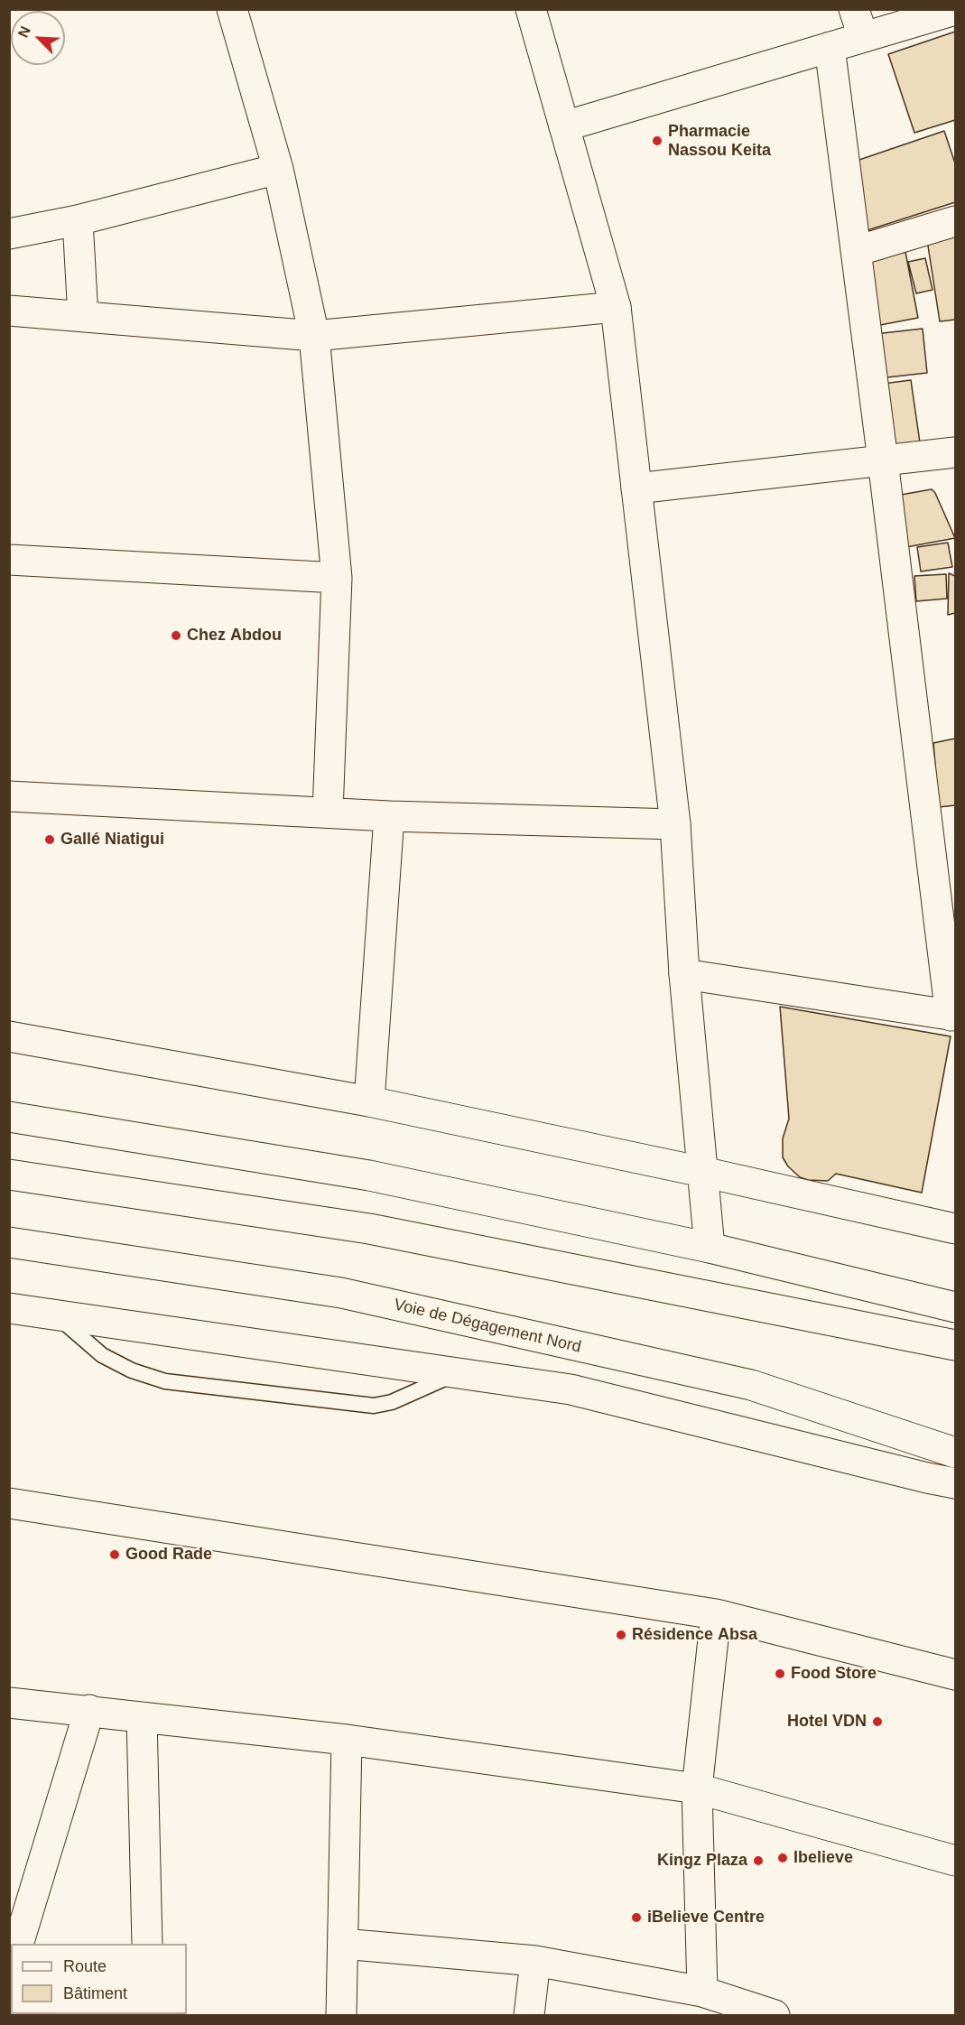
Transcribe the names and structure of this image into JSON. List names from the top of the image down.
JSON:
{
  "streets": {
    "main road": ["Voie de Dégagement Nord"]
  },
  "places": [
    "Pharmacie Nassou Keita",
    "Chez Abdou",
    "Gallé Niatigui",
    "Good Rade",
    "Résidence Absa",
    "Food Store",
    "Hotel VDN",
    "Ibelieve",
    "Kingz Plaza",
    "iBelieve Centre"
  ],
  "legend": ["Route", "Bâtiment"],
  "north": "top left"
}
